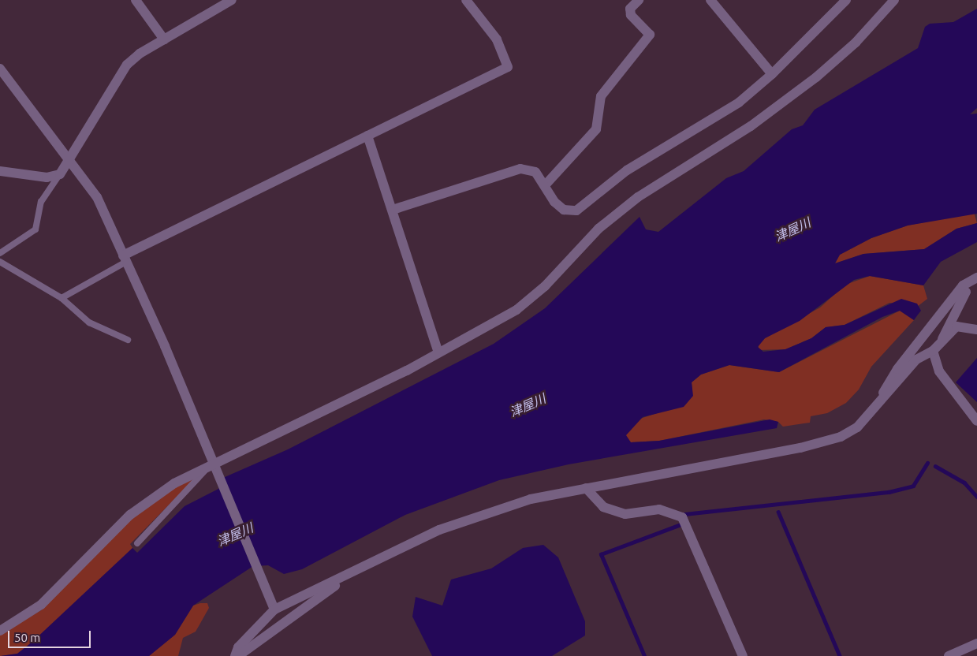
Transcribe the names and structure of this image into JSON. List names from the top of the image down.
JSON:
{
  "water": ["津屋川"],
  "scale_bar": "50 m"
}
